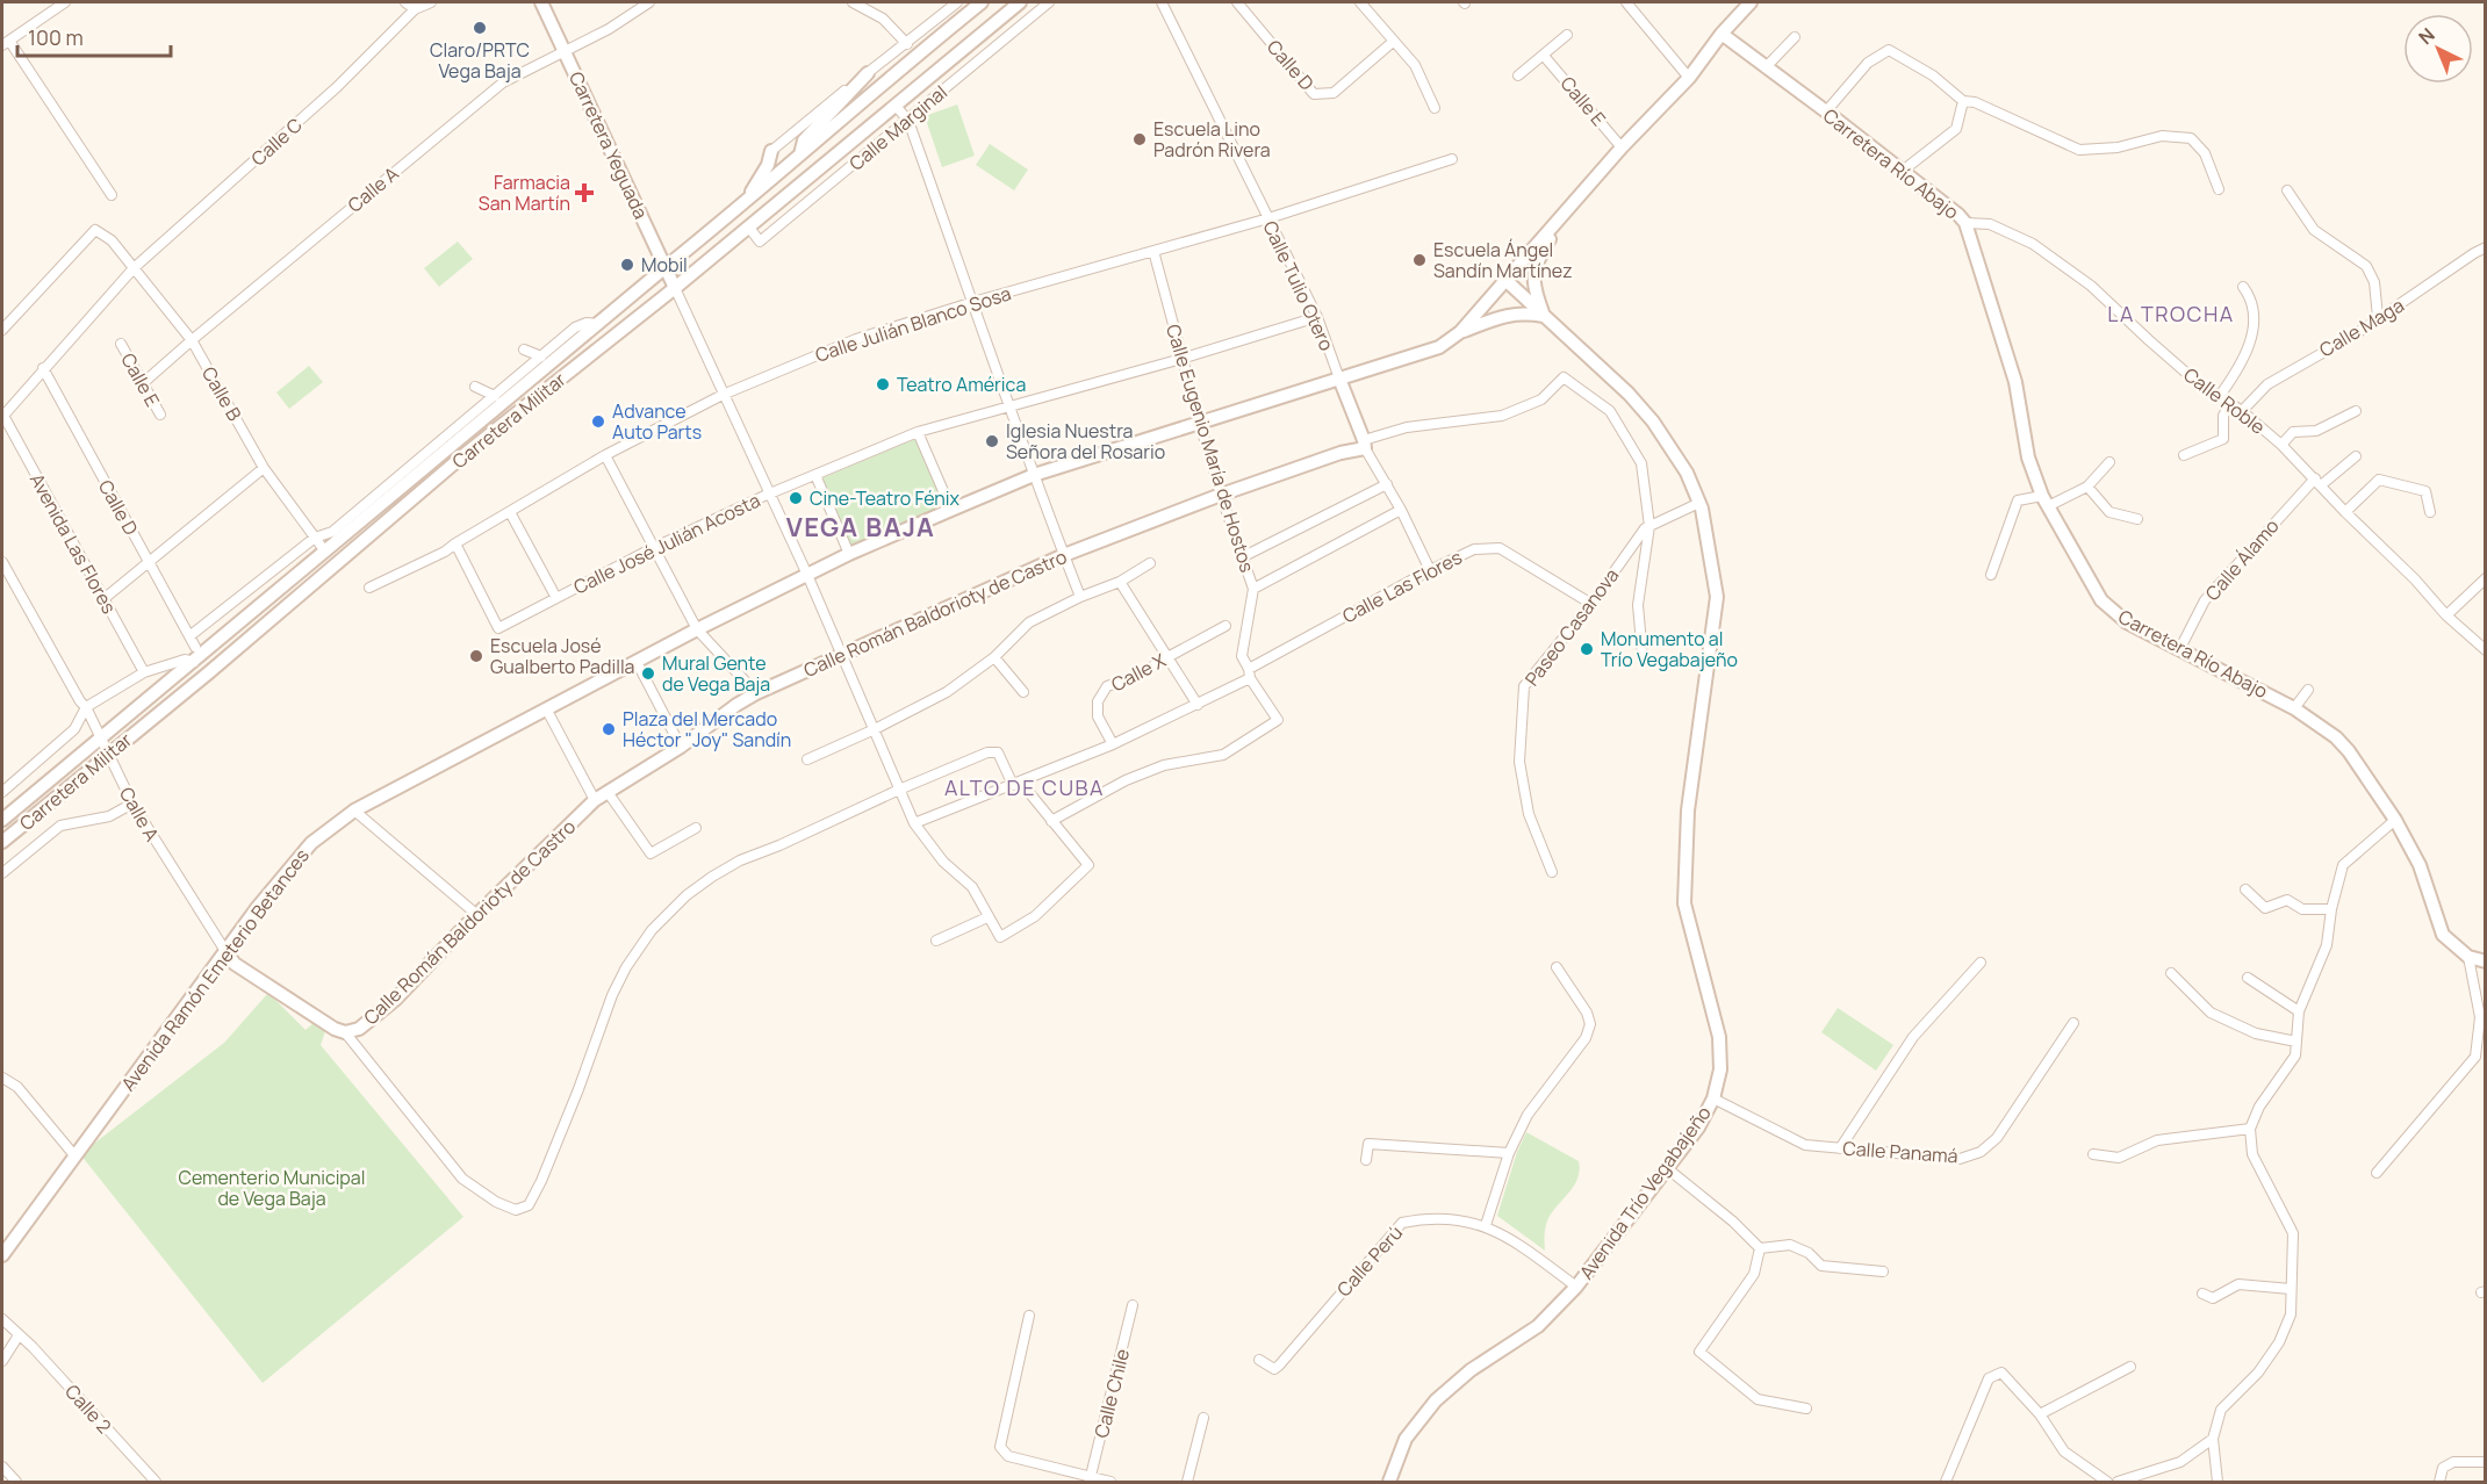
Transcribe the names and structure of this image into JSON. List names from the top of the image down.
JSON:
{
  "streets": {
    "street": [
      "Calle D",
      "Calle E",
      "Calle Marginal",
      "Calle C",
      "Carretera Yeguada",
      "Carretera Río Abajo",
      "Calle A",
      "Calle Tulio Otero",
      "Calle Julián Blanco Sosa",
      "Calle Maga",
      "Calle B",
      "Calle Roble",
      "Carretera Militar",
      "Calle Eugenio María de Hostos",
      "Avenida Las Flores",
      "Calle José Julián Acosta",
      "Calle Álamo",
      "Calle Las Flores",
      "Calle Román Baldorioty de Castro",
      "Paseo Casanova",
      "Calle X",
      "Avenida Ramón Emeterio Betances",
      "Calle Panamá",
      "Avenida Trío Vegabajeño",
      "Calle Perú",
      "Calle Chile",
      "Calle 2"
    ]
  },
  "crossings": [
    ["Calle D", "Calle C"],
    ["Calle E", "Calle A"],
    ["Calle E", "Avenida Ramón Emeterio Betances"],
    ["Calle Marginal", "Carretera Militar"],
    ["Calle C", "Calle B"],
    ["Calle C", "Avenida Las Flores"],
    ["Carretera Yeguada", "Calle A"],
    ["Carretera Yeguada", "Carretera Militar"],
    ["Carretera Río Abajo", "Calle Roble"],
    ["Carretera Río Abajo", "Calle Álamo"],
    ["Carretera Río Abajo", "Avenida Ramón Emeterio Betances"],
    ["Calle A", "Calle B"],
    ["Calle A", "Carretera Militar"],
    ["Calle A", "Calle Román Baldorioty de Castro"],
    ["Calle A", "Avenida Ramón Emeterio Betances"],
    ["Calle Tulio Otero", "Calle Julián Blanco Sosa"],
    ["Calle Tulio Otero", "Calle José Julián Acosta"],
    ["Calle Tulio Otero", "Calle Las Flores"],
    ["Calle Tulio Otero", "Calle Román Baldorioty de Castro"],
    ["Calle Tulio Otero", "Avenida Ramón Emeterio Betances"],
    ["Calle Julián Blanco Sosa", "Calle Eugenio María de Hostos"],
    ["Calle Julián Blanco Sosa", "Calle José Julián Acosta"],
    ["Calle Maga", "Calle Roble"],
    ["Calle B", "Carretera Militar"],
    ["Calle Roble", "Calle Álamo"],
    ["Calle Eugenio María de Hostos", "Calle José Julián Acosta"],
    ["Calle Eugenio María de Hostos", "Calle Las Flores"],
    ["Calle Eugenio María de Hostos", "Calle Román Baldorioty de Castro"],
    ["Calle Eugenio María de Hostos", "Avenida Ramón Emeterio Betances"],
    ["Calle Las Flores", "Paseo Casanova"],
    ["Calle Las Flores", "Calle X"],
    ["Calle Román Baldorioty de Castro", "Avenida Ramón Emeterio Betances"],
    ["Paseo Casanova", "Avenida Trío Vegabajeño"],
    ["Avenida Ramón Emeterio Betances", "Avenida Trío Vegabajeño"],
    ["Calle Panamá", "Avenida Trío Vegabajeño"],
    ["Avenida Trío Vegabajeño", "Calle Perú"]
  ],
  "districts": ["LA TROCHA", "VEGA BAJA", "ALTO DE CUBA"],
  "parks": ["Cementerio Municipal de Vega Baja"],
  "places": {
    "other": [
      "Claro/PRTC Vega Baja",
      "Escuela Lino Padrón Rivera",
      "Escuela Ángel Sandín Martínez",
      "Mobil",
      "Teatro América",
      "Advance Auto Parts",
      "Iglesia Nuestra Señora del Rosario",
      "Cine-Teatro Fénix",
      "Monumento al Trío Vegabajeño",
      "Escuela José Gualberto Padilla",
      "Mural Gente de Vega Baja",
      "Plaza del Mercado Héctor \"Joy\" Sandín"
    ],
    "health": ["Farmacia San Martín"]
  },
  "scale_bar": "100 m",
  "north": "top left"
}
